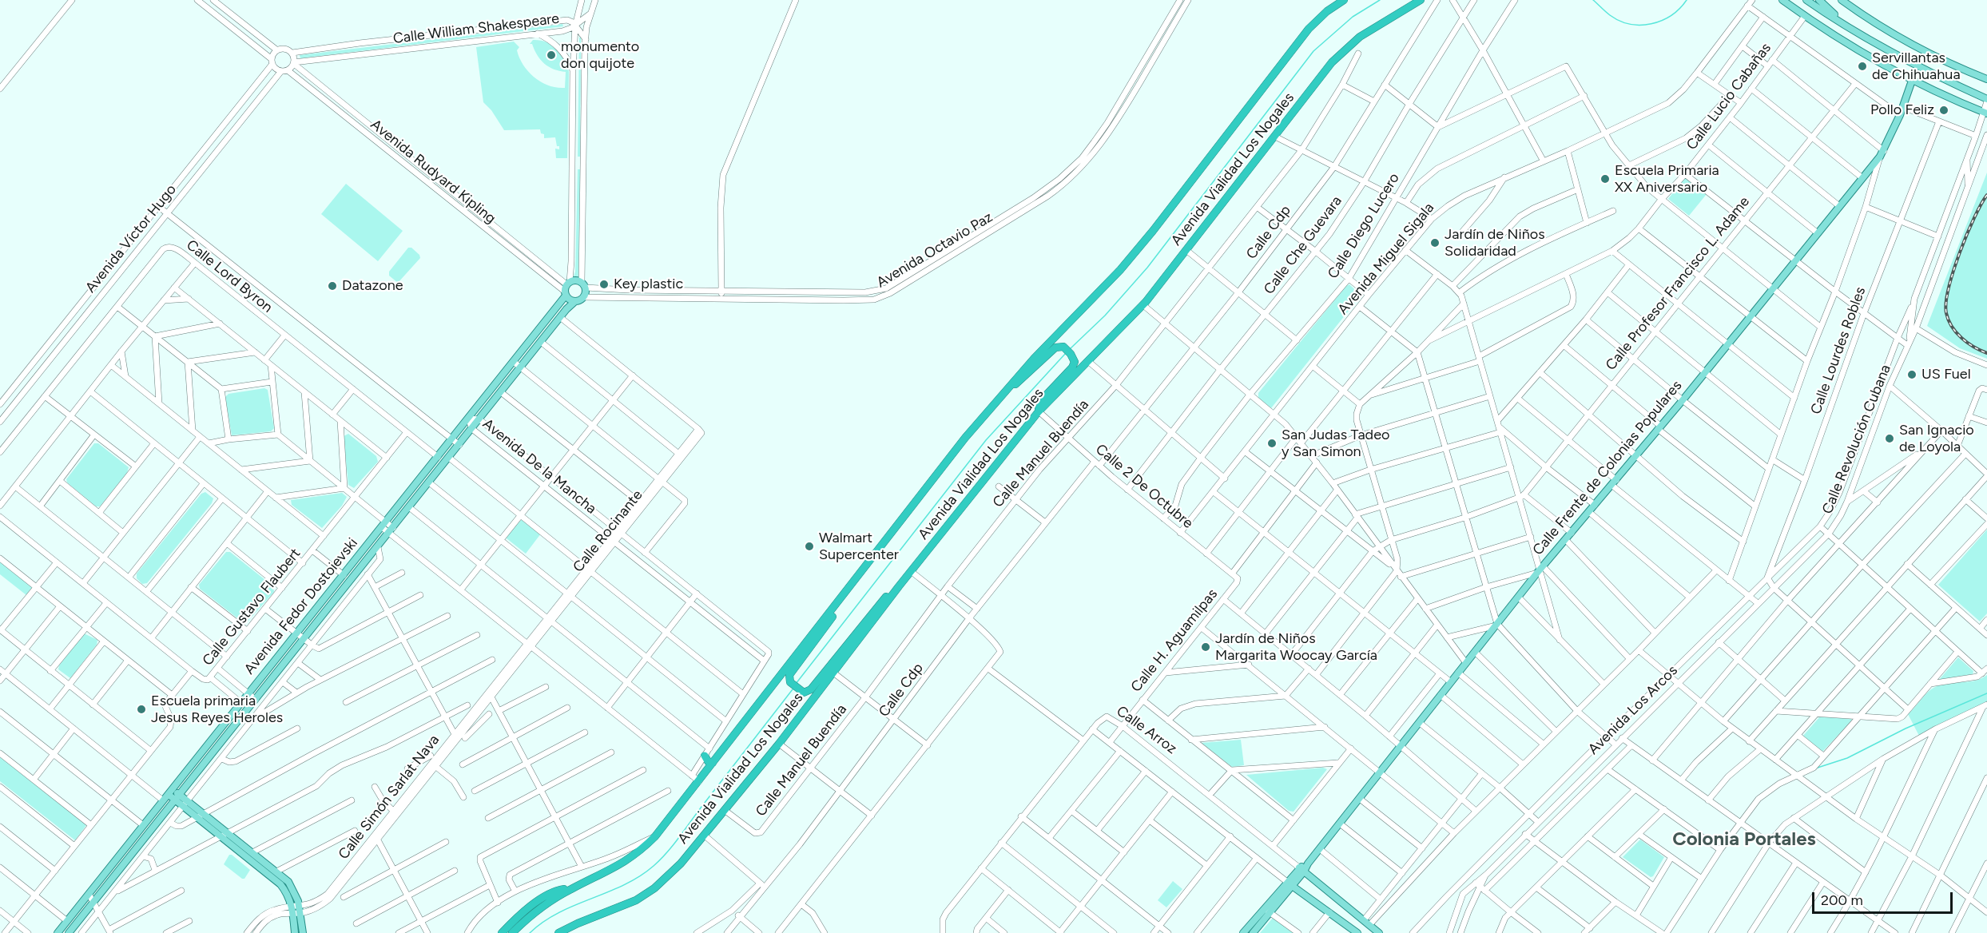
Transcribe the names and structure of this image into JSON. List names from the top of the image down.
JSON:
{
  "streets": {
    "highway": ["Avenida Vialidad Los Nogales"],
    "main road": ["Calle Frente de Colonias Populares", "Avenida Fedor Dostoievski", "Calle Arroz"],
    "street": [
      "Calle William Shakespeare",
      "Calle Lucio Cabañas",
      "Avenida Rudyard Kipling",
      "Calle Diego Lucero",
      "Calle Cdp",
      "Avenida Víctor Hugo",
      "Calle Che Guevara",
      "Avenida Octavio Paz",
      "Avenida Miguel Sigala",
      "Calle Lord Byron",
      "Calle Profesor Francisco L. Adame",
      "Calle Lourdes Robles",
      "Calle Revolución Cubana",
      "Calle Manuel Buendía",
      "Avenida De la Mancha",
      "Calle 2 De Octubre",
      "Calle Rocinante",
      "Calle Gustavo Flaubert",
      "Calle H. Aguamilpas",
      "Avenida Los Arcos",
      "Calle Simón Sarlat Nava"
    ]
  },
  "crossings": [
    ["Calle William Shakespeare", "Avenida Rudyard Kipling"],
    ["Calle William Shakespeare", "Avenida Víctor Hugo"],
    ["Avenida Vialidad Los Nogales", "Calle Manuel Buendía"],
    ["Avenida Vialidad Los Nogales", "Calle 2 De Octubre"],
    ["Avenida Rudyard Kipling", "Avenida Víctor Hugo"],
    ["Avenida Rudyard Kipling", "Avenida Octavio Paz"],
    ["Avenida Rudyard Kipling", "Avenida Fedor Dostoievski"],
    ["Calle Diego Lucero", "Calle 2 De Octubre"],
    ["Calle Cdp", "Calle 2 De Octubre"],
    ["Calle Che Guevara", "Calle 2 De Octubre"],
    ["Avenida Octavio Paz", "Avenida Fedor Dostoievski"],
    ["Avenida Miguel Sigala", "Calle 2 De Octubre"],
    ["Calle Lord Byron", "Avenida Fedor Dostoievski"],
    ["Calle Lord Byron", "Calle Gustavo Flaubert"],
    ["Calle Revolución Cubana", "Avenida Los Arcos"],
    ["Calle Manuel Buendía", "Calle 2 De Octubre"],
    ["Avenida De la Mancha", "Calle Rocinante"],
    ["Avenida De la Mancha", "Avenida Fedor Dostoievski"],
    ["Calle Frente de Colonias Populares", "Calle Arroz"],
    ["Calle 2 De Octubre", "Calle H. Aguamilpas"],
    ["Calle Rocinante", "Calle Simón Sarlat Nava"],
    ["Calle H. Aguamilpas", "Calle Arroz"]
  ],
  "districts": ["Colonia Portales"],
  "places": [
    "monumento don quijote",
    "Servillantas de Chihuahua",
    "Pollo Feliz",
    "Escuela Primaria XX Aniversario",
    "Jardín de Niños Solidaridad",
    "Key plastic",
    "Datazone",
    "US Fuel",
    "San Ignacio de Loyola",
    "San Judas Tadeo y San Simon",
    "Walmart Supercenter",
    "Jardín de Niños Margarita Woocay García",
    "Escuela primaria Jesus Reyes Heroles"
  ],
  "scale_bar": "200 m"
}
